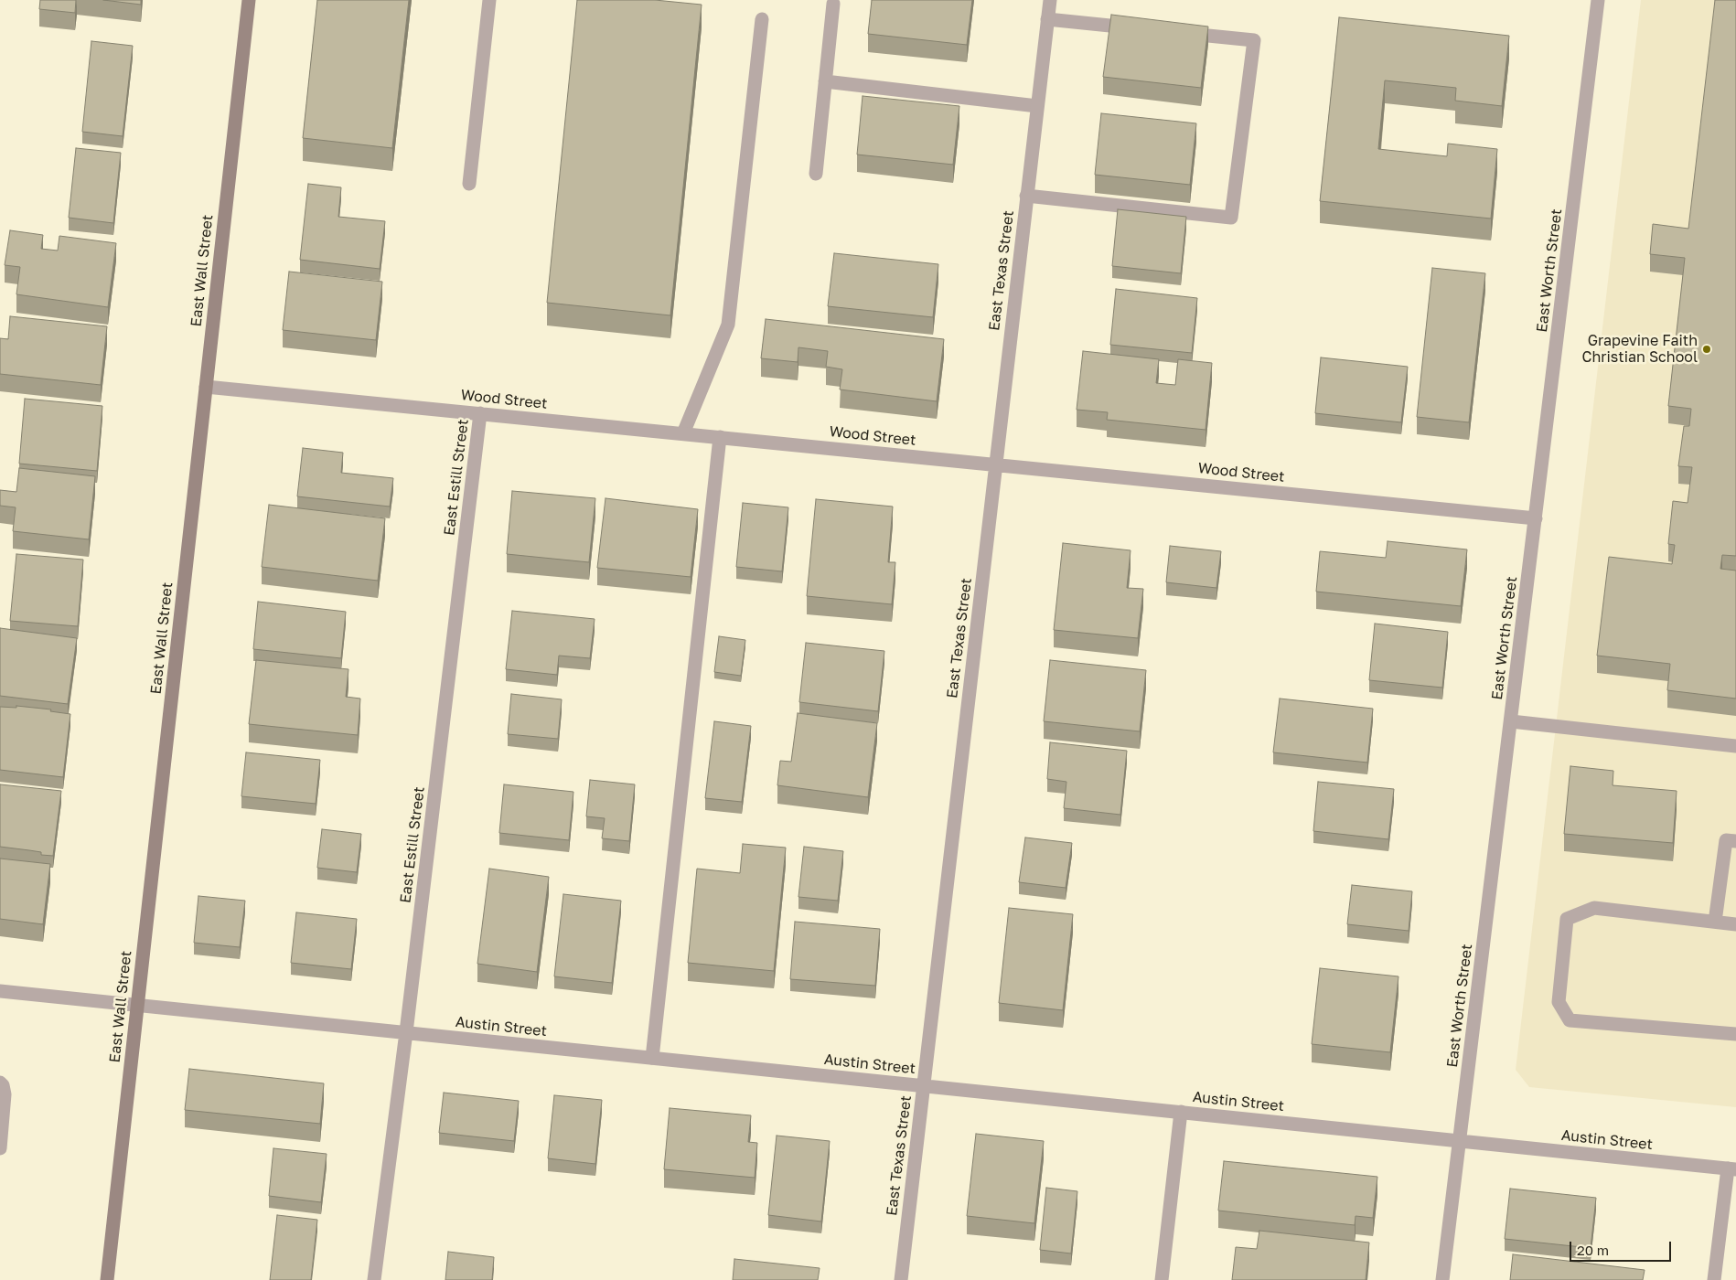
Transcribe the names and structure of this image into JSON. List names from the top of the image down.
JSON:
{
  "streets": {
    "street": [
      "East Wall Street",
      "East Texas Street",
      "East Worth Street",
      "Wood Street",
      "East Estill Street",
      "Austin Street"
    ]
  },
  "crossings": [
    ["East Wall Street", "Wood Street"],
    ["East Wall Street", "Austin Street"],
    ["East Texas Street", "Wood Street"],
    ["East Texas Street", "Austin Street"],
    ["East Worth Street", "Wood Street"],
    ["East Worth Street", "Austin Street"],
    ["Wood Street", "East Estill Street"],
    ["East Estill Street", "Austin Street"]
  ],
  "places": ["Grapevine Faith Christian School"],
  "scale_bar": "20 m"
}
